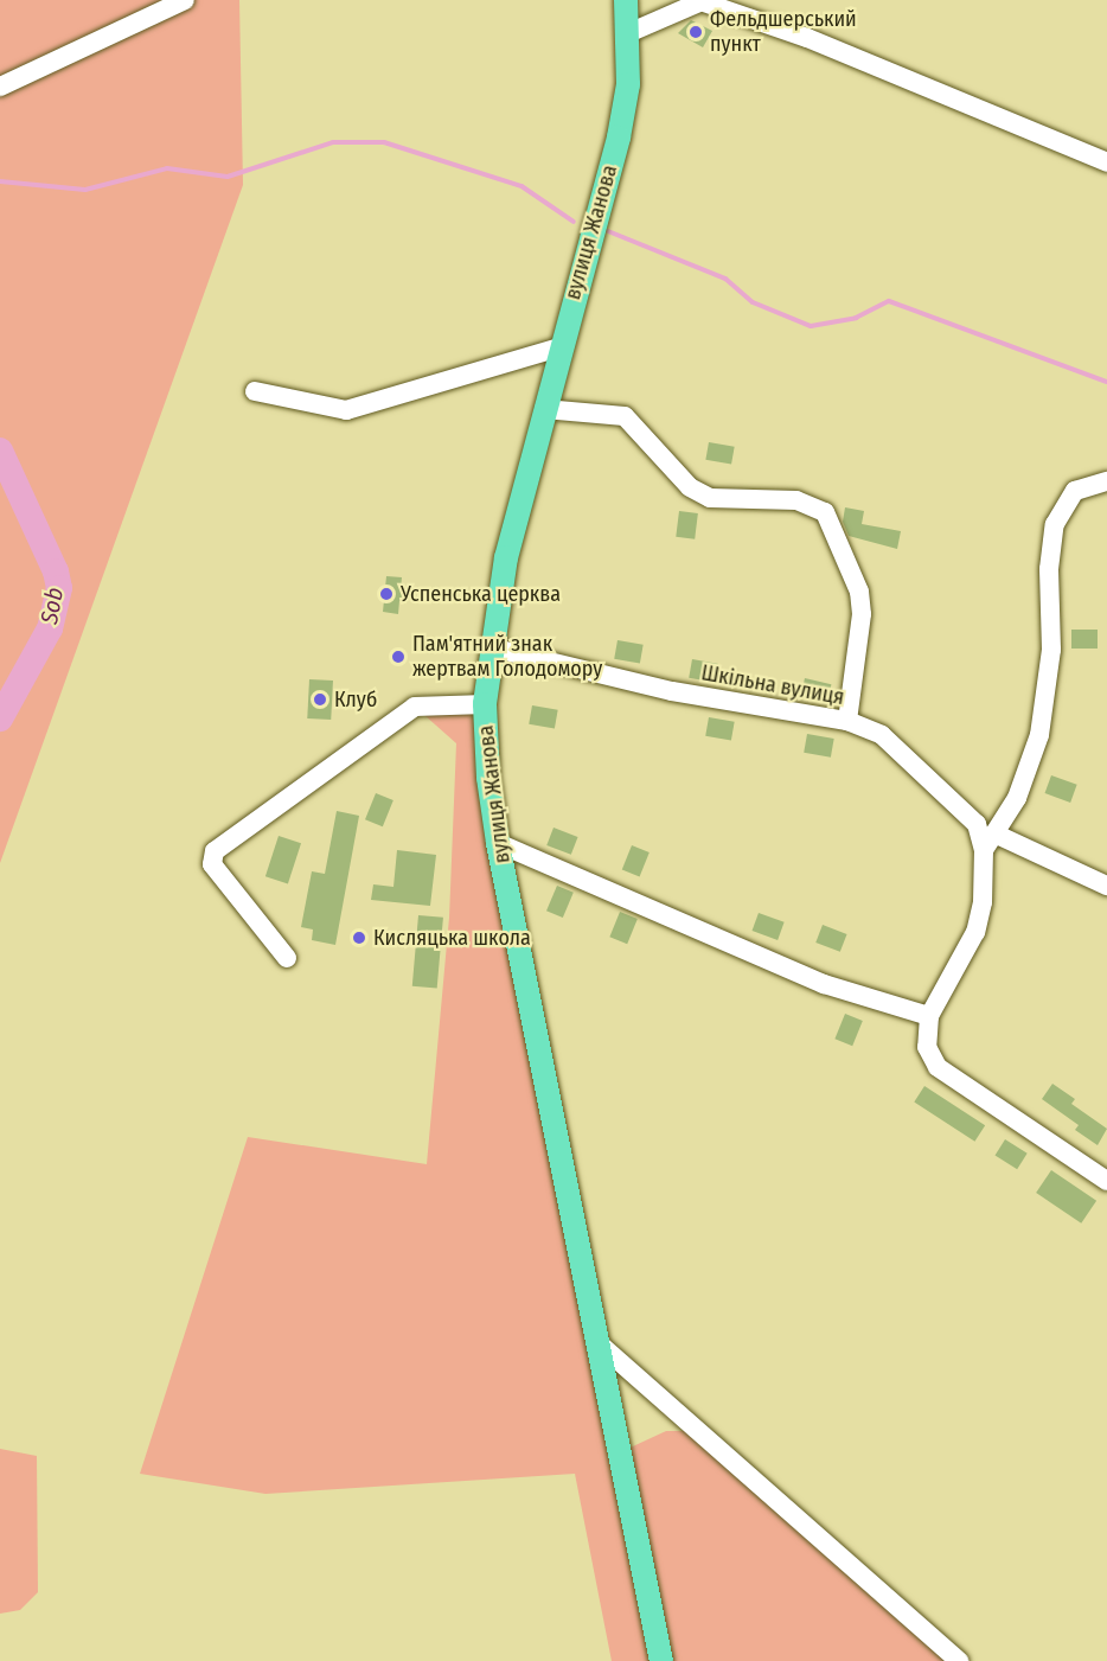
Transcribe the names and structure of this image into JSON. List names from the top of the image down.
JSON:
{
  "streets": {
    "main road": ["вулиця Жанова"],
    "street": ["Шкільна вулиця"]
  },
  "crossings": [
    ["вулиця Жанова", "Шкільна вулиця"]
  ],
  "water": ["Sob"],
  "places": [
    "Фельдшерський пункт",
    "Успенська церква",
    "Пам'ятний знак жертвам Голодомору",
    "Клуб",
    "Кисляцька школа"
  ]
}
